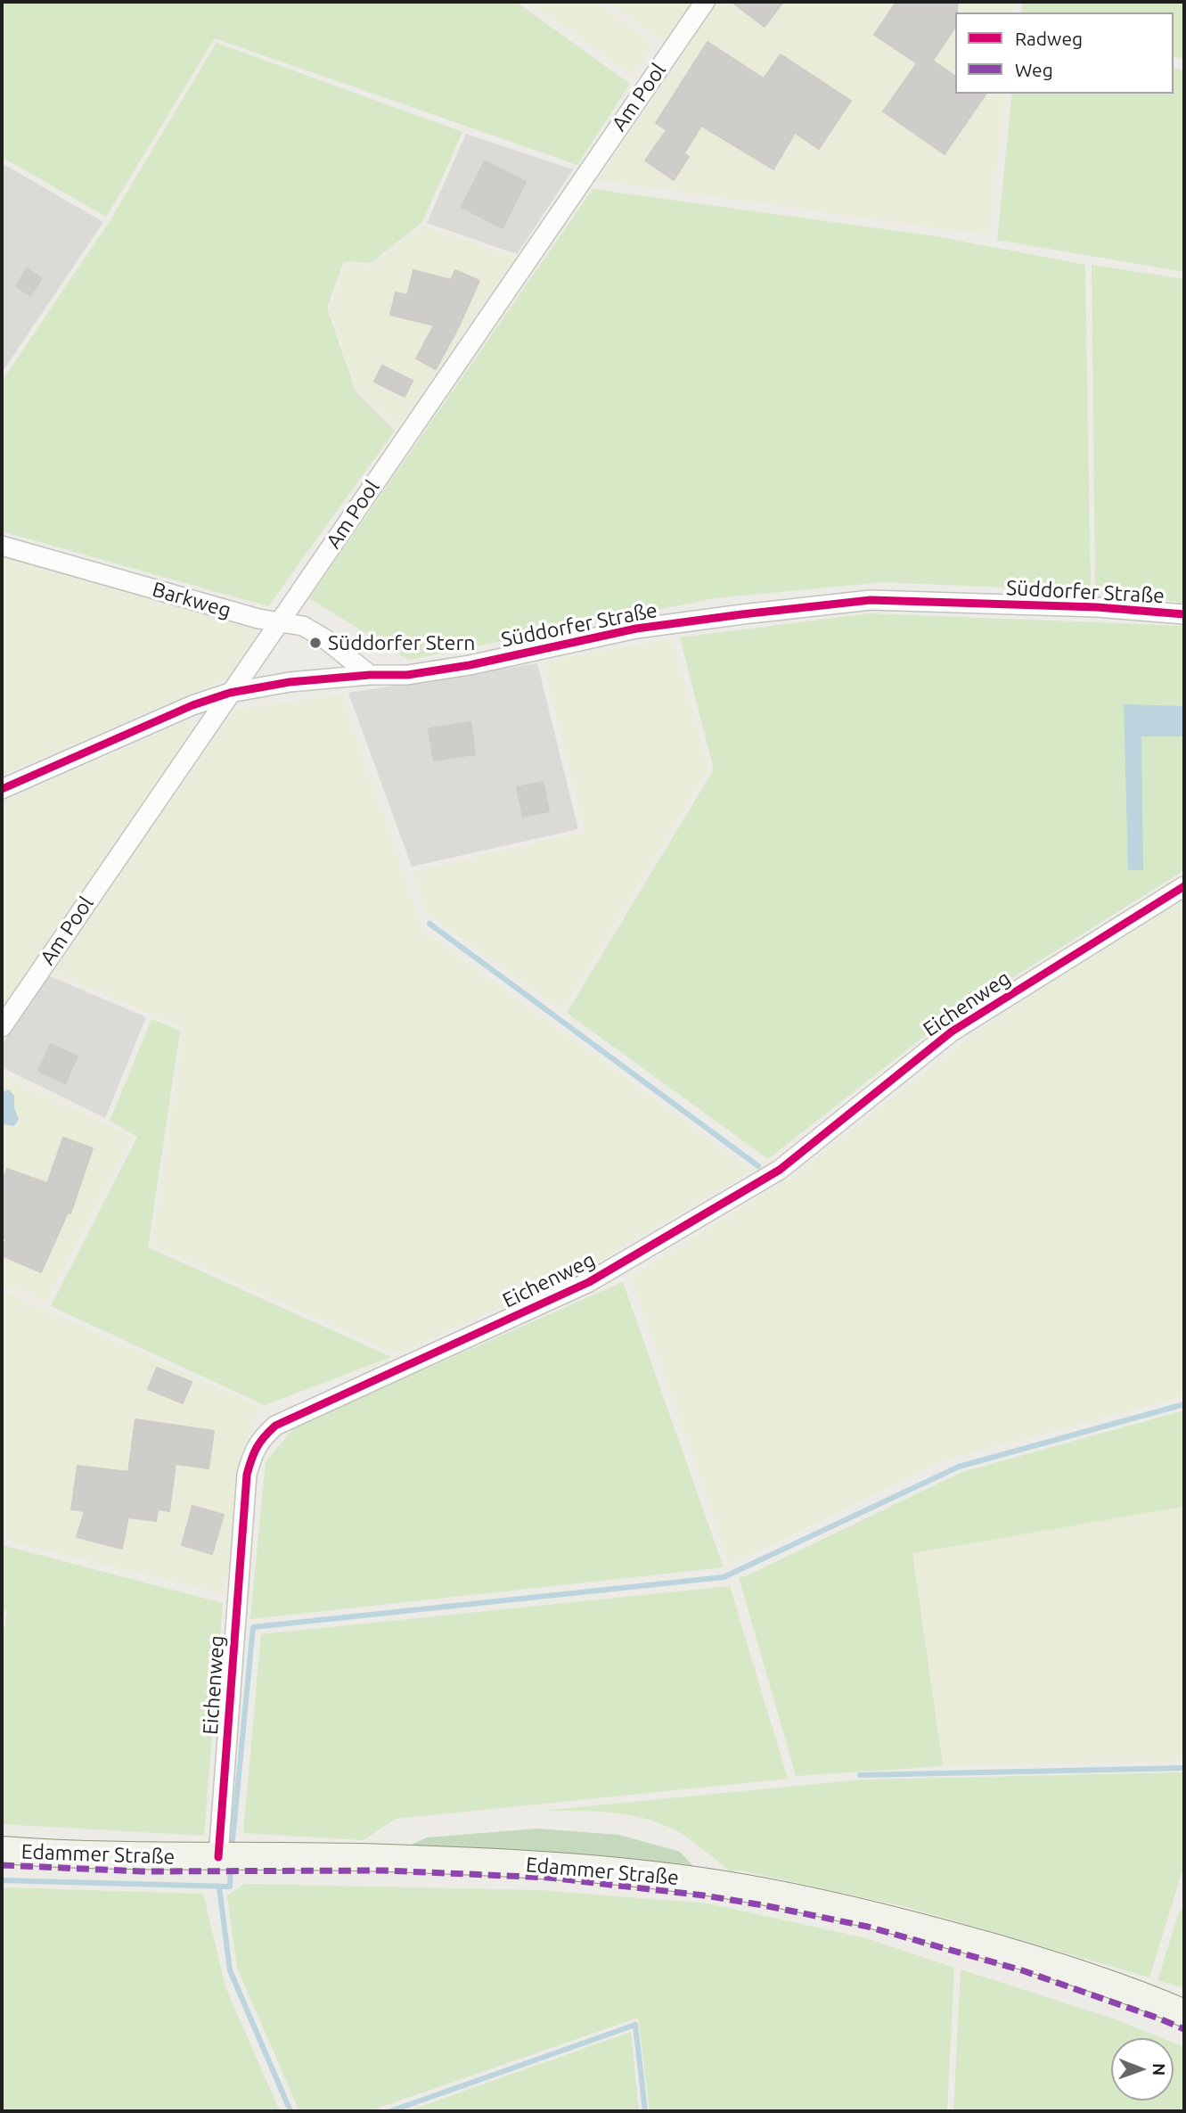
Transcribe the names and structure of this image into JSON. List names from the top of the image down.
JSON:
{
  "streets": {
    "main road": ["Edammer Straße"],
    "street": [
      "Am Pool",
      "Süddorfer Straße",
      "Barkweg",
      "Eichenweg"
    ]
  },
  "crossings": [
    ["Am Pool", "Süddorfer Straße"],
    ["Am Pool", "Barkweg"],
    ["Süddorfer Straße", "Barkweg"],
    ["Eichenweg", "Edammer Straße"]
  ],
  "places": ["Süddorfer Stern"],
  "legend": ["Radweg", "Weg"],
  "north": "right"
}
